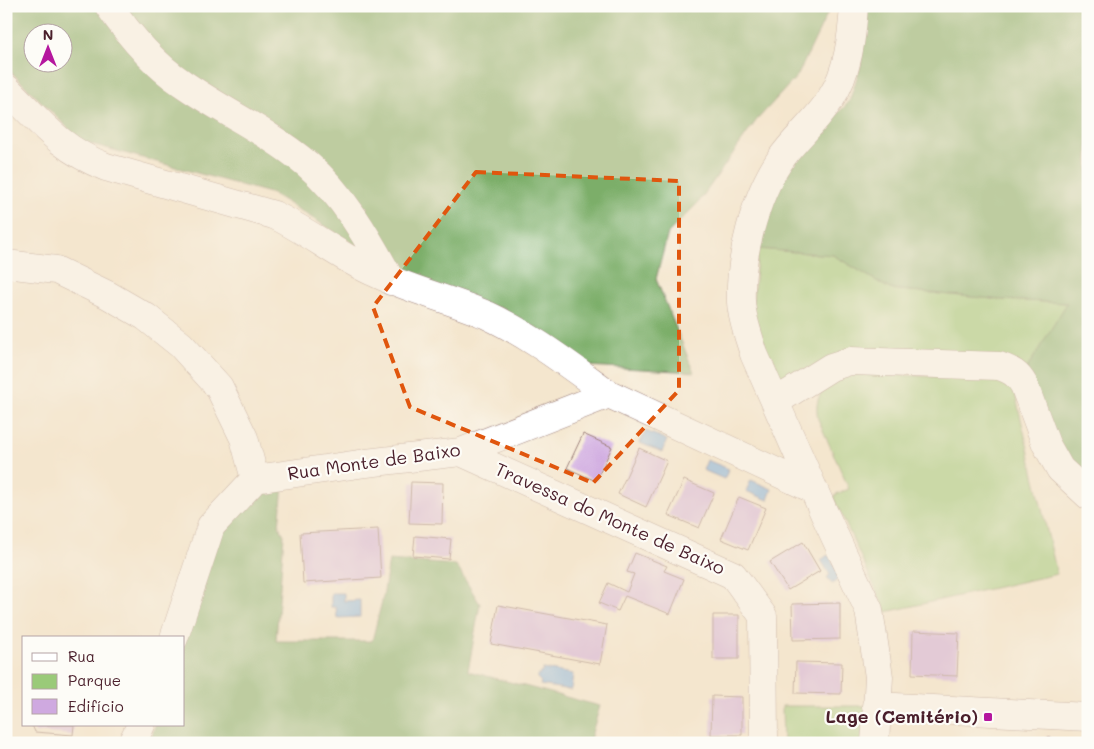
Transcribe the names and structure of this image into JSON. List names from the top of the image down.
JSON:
{
  "streets": {
    "street": ["Rua Monte de Baixo", "Travessa do Monte de Baixo"]
  },
  "crossings": [
    ["Rua Monte de Baixo", "Travessa do Monte de Baixo"]
  ],
  "places": {
    "transit": ["Lage (Cemitério)"]
  },
  "legend": ["Rua", "Parque", "Edifício"],
  "north": "top"
}
